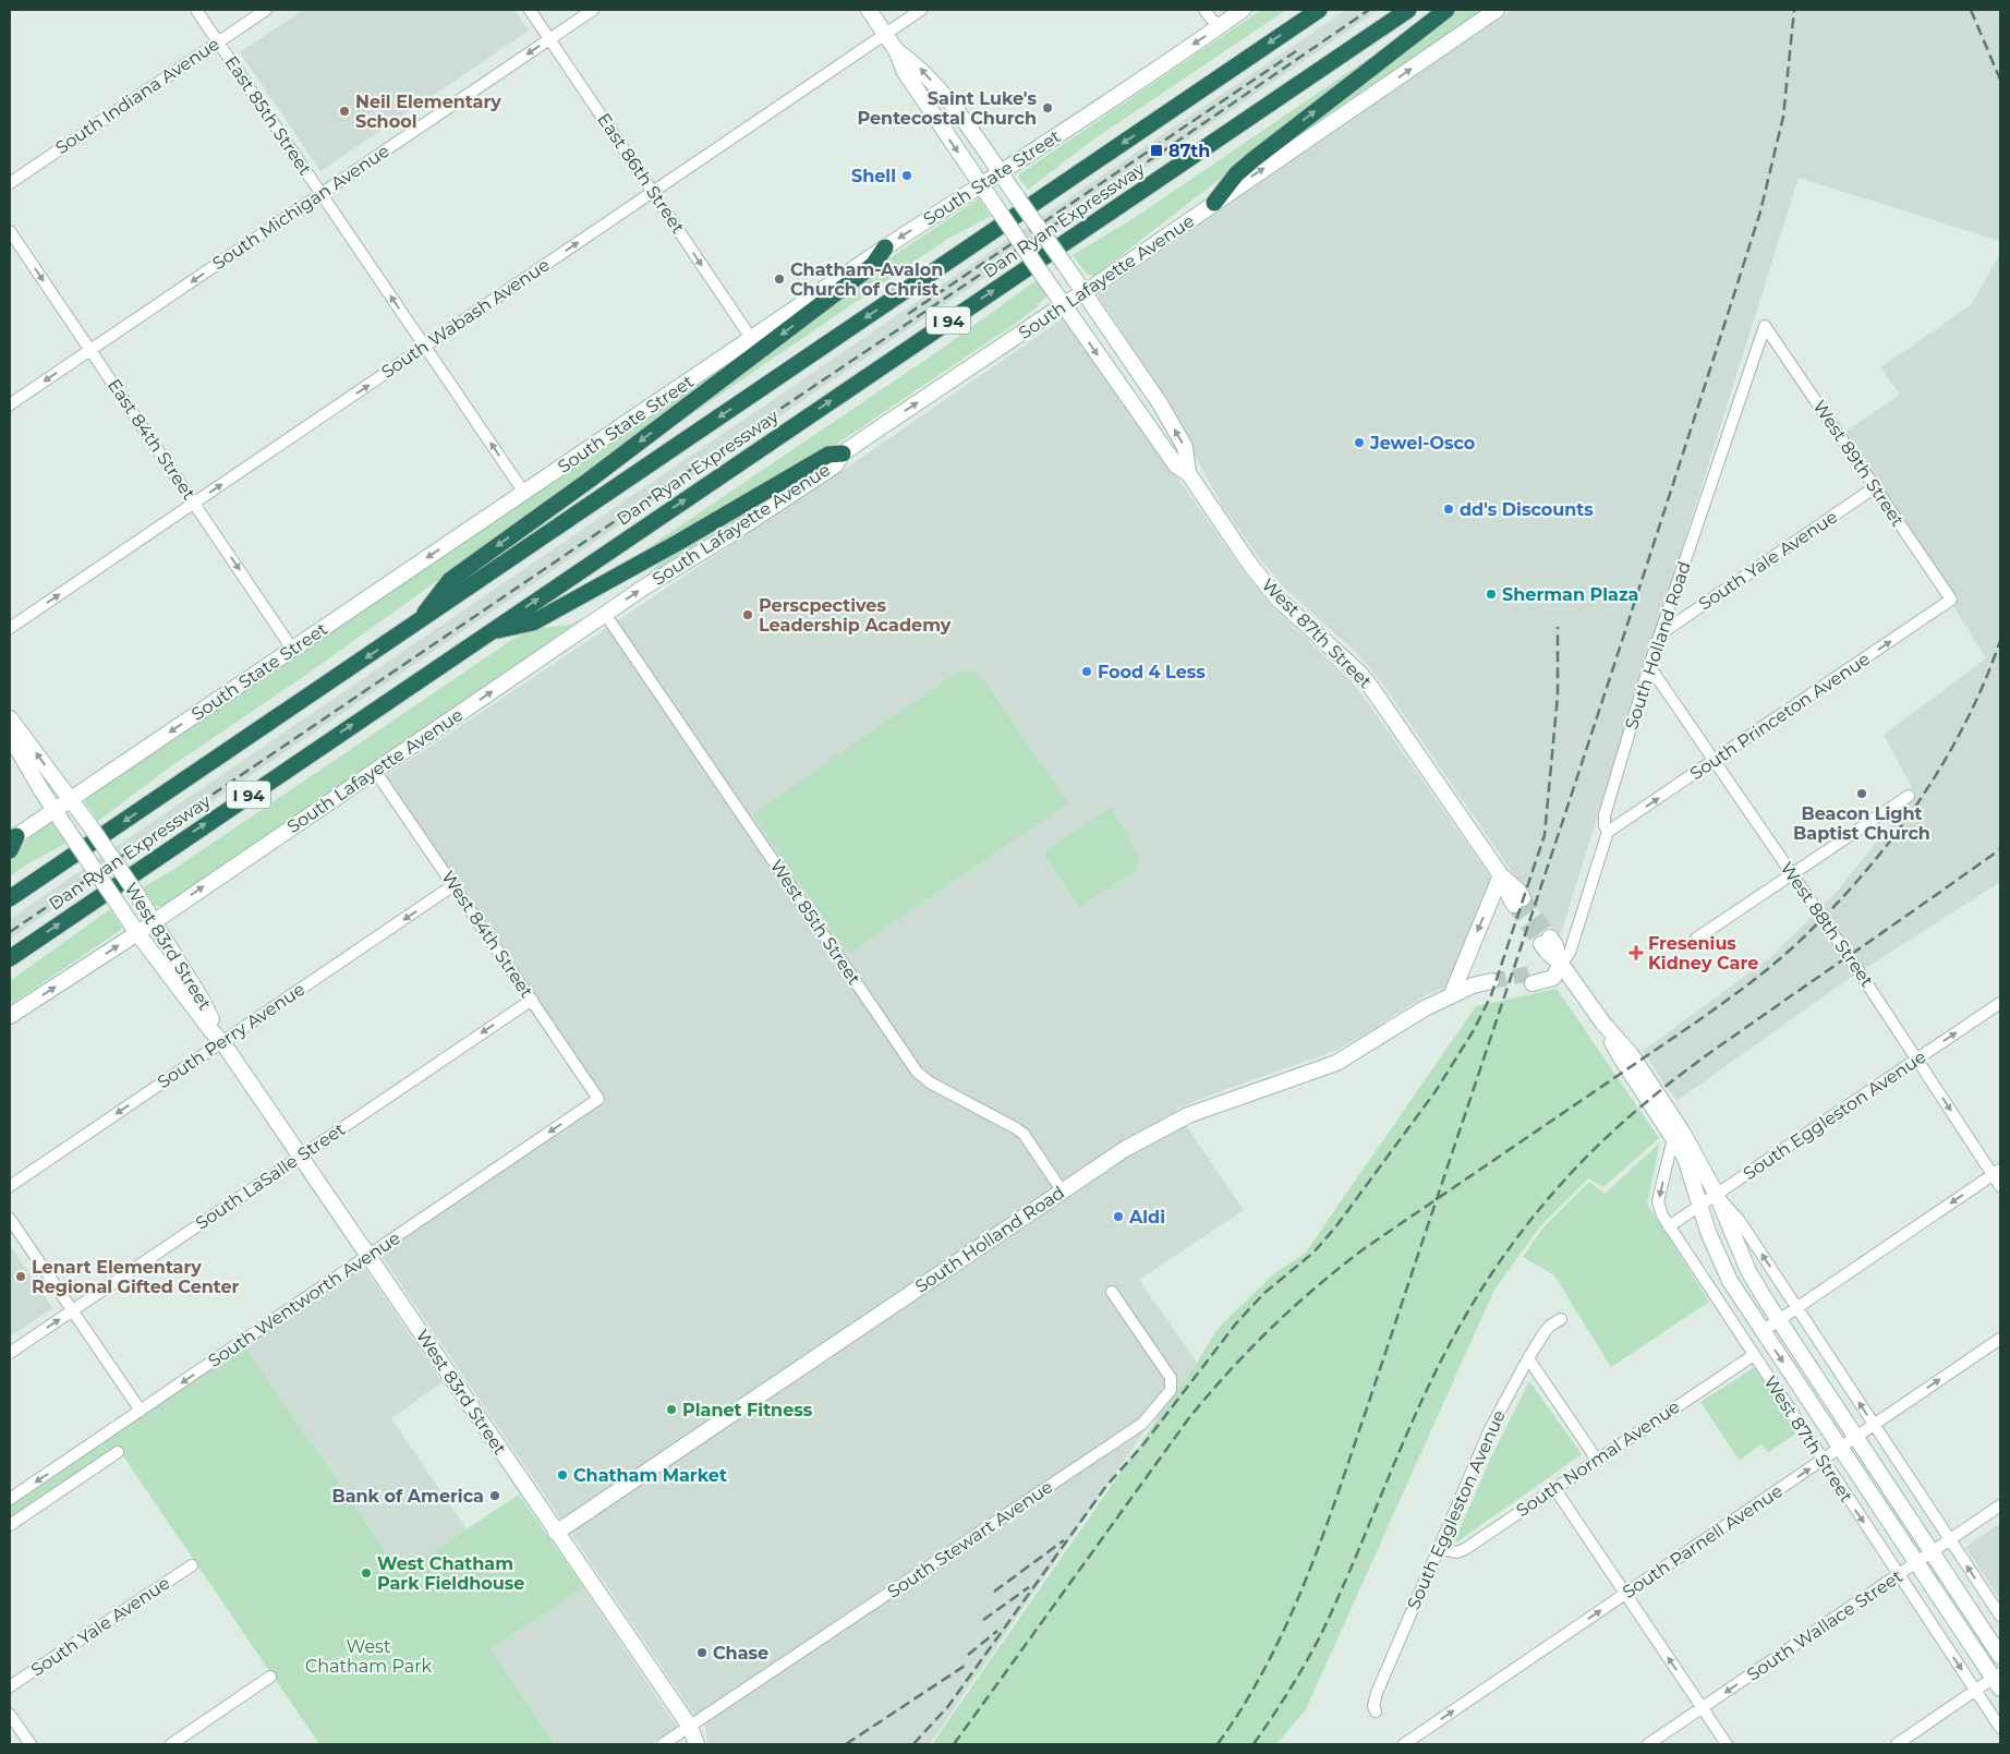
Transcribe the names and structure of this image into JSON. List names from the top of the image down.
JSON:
{
  "streets": {
    "highway": ["Dan Ryan Expressway", "I 94"],
    "main road": [
      "South State Street",
      "South Lafayette Avenue",
      "West 87th Street",
      "South Holland Road",
      "West 83rd Street"
    ],
    "street": [
      "South Indiana Avenue",
      "East 85th Street",
      "East 86th Street",
      "South Michigan Avenue",
      "South Wabash Avenue",
      "East 84th Street",
      "West 89th Street",
      "South Yale Avenue",
      "South Princeton Avenue",
      "West 85th Street",
      "West 88th Street",
      "West 84th Street",
      "South Perry Avenue",
      "South Eggleston Avenue",
      "South LaSalle Street",
      "South Wentworth Avenue",
      "South Normal Avenue",
      "South Stewart Avenue",
      "South Parnell Avenue",
      "South Wallace Street"
    ]
  },
  "crossings": [
    ["South Indiana Avenue", "East 85th Street"],
    ["East 85th Street", "South State Street"],
    ["East 85th Street", "South Michigan Avenue"],
    ["East 85th Street", "South Wabash Avenue"],
    ["East 86th Street", "South State Street"],
    ["East 86th Street", "South Michigan Avenue"],
    ["East 86th Street", "South Wabash Avenue"],
    ["South State Street", "East 84th Street"],
    ["South State Street", "West 87th Street"],
    ["South State Street", "West 83rd Street"],
    ["South Michigan Avenue", "East 84th Street"],
    ["South Lafayette Avenue", "West 87th Street"],
    ["South Lafayette Avenue", "West 85th Street"],
    ["South Lafayette Avenue", "West 84th Street"],
    ["South Lafayette Avenue", "West 83rd Street"],
    ["South Wabash Avenue", "East 84th Street"],
    ["West 89th Street", "South Yale Avenue"],
    ["West 89th Street", "South Holland Road"],
    ["West 89th Street", "South Princeton Avenue"],
    ["South Yale Avenue", "South Holland Road"],
    ["West 87th Street", "South Holland Road"],
    ["West 87th Street", "South Eggleston Avenue"],
    ["West 87th Street", "South Normal Avenue"],
    ["West 87th Street", "South Parnell Avenue"],
    ["West 87th Street", "South Wallace Street"],
    ["South Holland Road", "South Princeton Avenue"],
    ["South Holland Road", "West 85th Street"],
    ["South Holland Road", "West 88th Street"],
    ["South Holland Road", "West 83rd Street"],
    ["South Princeton Avenue", "West 88th Street"],
    ["West 88th Street", "South Eggleston Avenue"],
    ["West 84th Street", "South Perry Avenue"],
    ["West 84th Street", "South LaSalle Street"],
    ["West 84th Street", "South Wentworth Avenue"],
    ["West 83rd Street", "South Perry Avenue"],
    ["West 83rd Street", "South LaSalle Street"],
    ["West 83rd Street", "South Wentworth Avenue"],
    ["West 83rd Street", "South Stewart Avenue"],
    ["South Eggleston Avenue", "South Normal Avenue"]
  ],
  "one_way": [
    "East 85th Street",
    "East 86th Street",
    "South State Street",
    "South Michigan Avenue",
    "South Lafayette Avenue",
    "South Wabash Avenue",
    "East 84th Street",
    "South Princeton Avenue",
    "South Perry Avenue",
    "South Wentworth Avenue",
    "South Parnell Avenue",
    "South Wallace Street"
  ],
  "parks": ["West Chatham Park"],
  "places": {
    "other": [
      "Saint Luke's Pentecostal Church",
      "Neil Elementary School",
      "Shell",
      "Chatham-Avalon Church of Christ",
      "Jewel-Osco",
      "dd's Discounts",
      "Sherman Plaza",
      "Perscpectives Leadership Academy",
      "Food 4 Less",
      "Beacon Light Baptist Church",
      "Aldi",
      "Lenart Elementary Regional Gifted Center",
      "Planet Fitness",
      "Chatham Market",
      "Bank of America",
      "West Chatham Park Fieldhouse",
      "Chase"
    ],
    "transit": ["87th"],
    "health": ["Fresenius Kidney Care"]
  }
}
